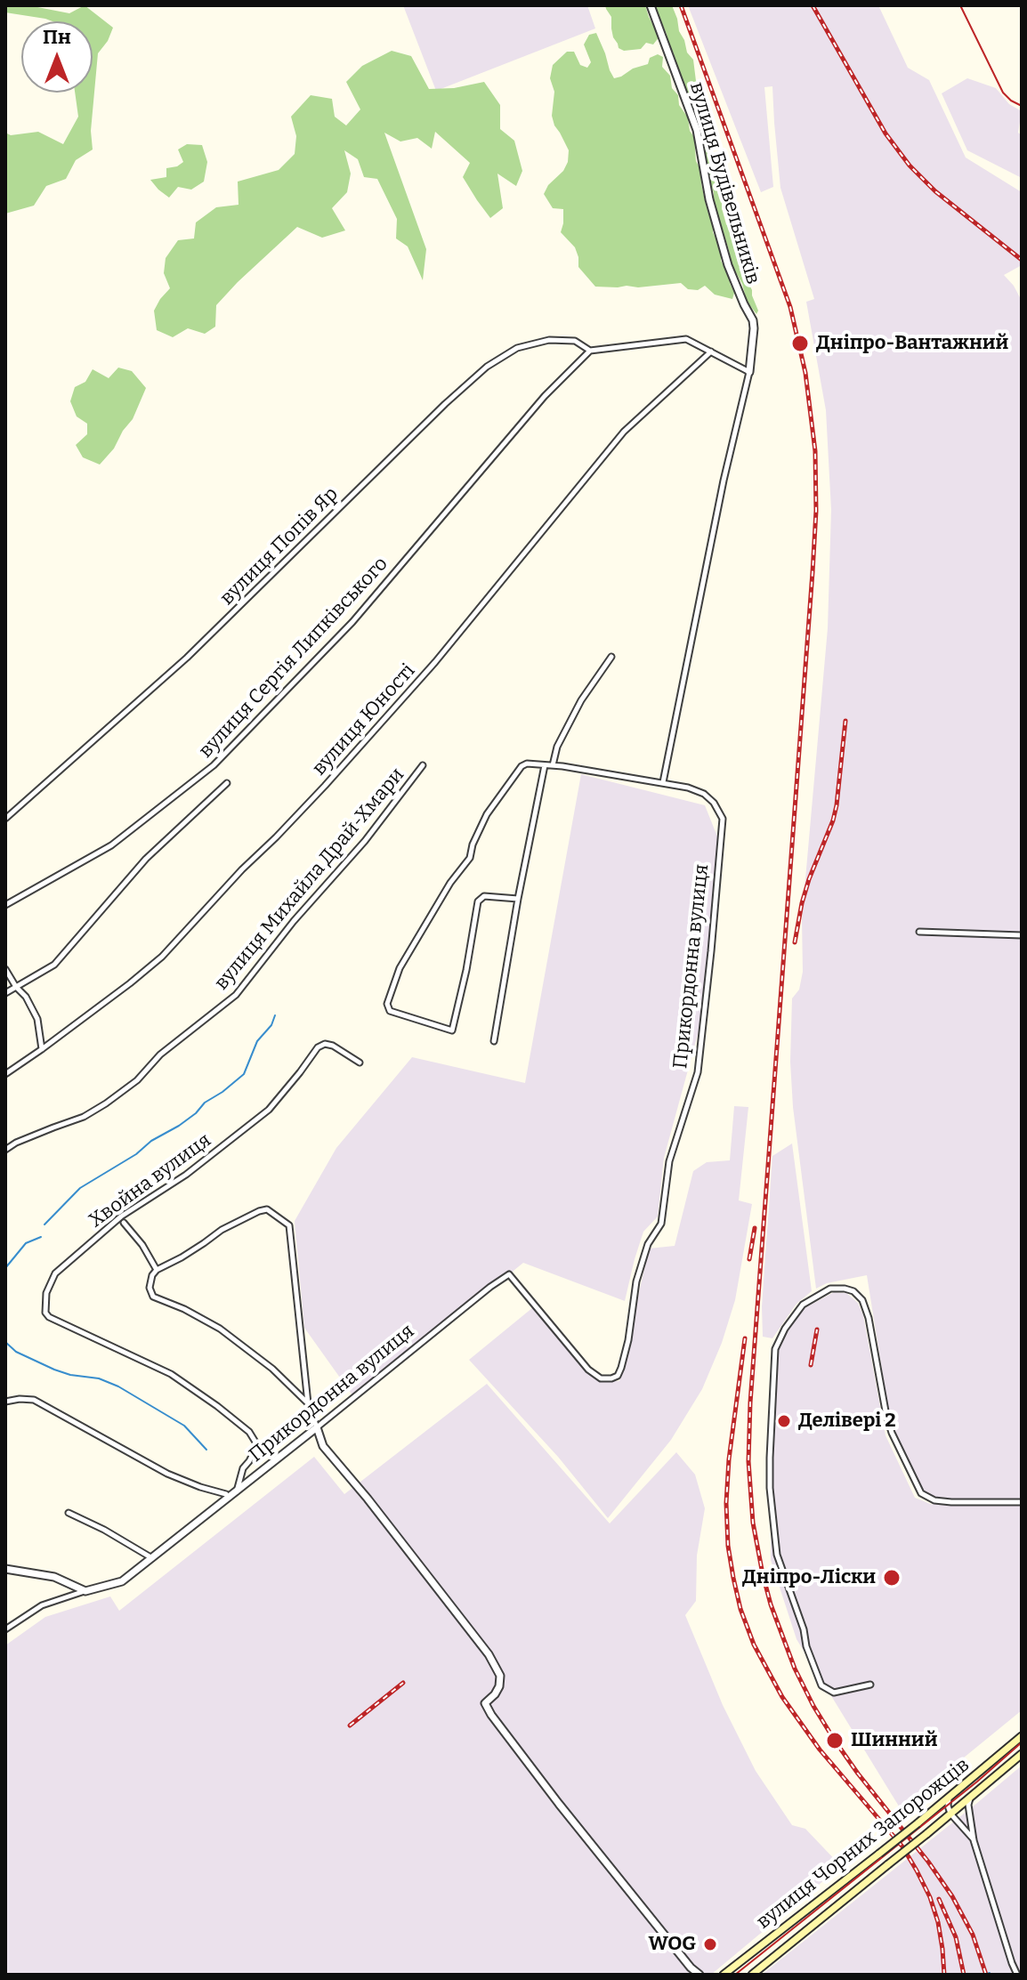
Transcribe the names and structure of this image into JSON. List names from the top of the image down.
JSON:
{
  "streets": {
    "main road": ["вулиця Чорних Запорожців"],
    "street": [
      "вулиця Будівельників",
      "вулиця Попів Яр",
      "вулиця Сергія Липківського",
      "вулиця Юності",
      "вулиця Михайла Драй-Хмари",
      "Прикордонна вулиця",
      "Хвойна вулиця"
    ]
  },
  "crossings": [
    ["вулиця Попів Яр", "вулиця Сергія Липківського"],
    ["Прикордонна вулиця", "Хвойна вулиця"]
  ],
  "places": [
    "Дніпро-Вантажний",
    "Делівері 2",
    "Дніпро-Ліски",
    "Шинний",
    "WOG"
  ],
  "north": "top"
}
